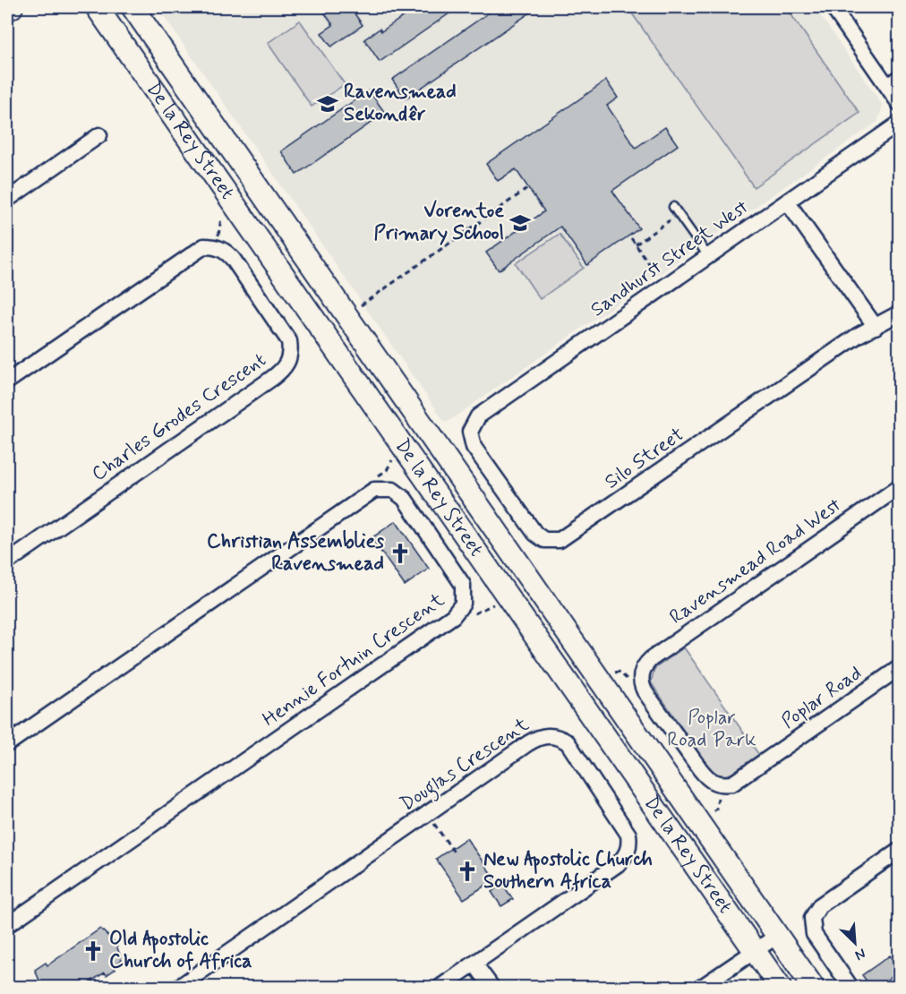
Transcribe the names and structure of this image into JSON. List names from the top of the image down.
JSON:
{
  "streets": {
    "main road": ["De la Rey Street"],
    "street": [
      "Sandhurst Street West",
      "Charles Grodes Crescent",
      "Silo Street",
      "Ravensmead Road West",
      "Hennie Fortuin Crescent",
      "Poplar Road",
      "Douglas Crescent"
    ]
  },
  "crossings": [
    ["Sandhurst Street West", "Silo Street"],
    ["Ravensmead Road West", "Poplar Road"]
  ],
  "parks": ["Poplar Road Park"],
  "places": {
    "school or university": ["Ravensmead Sekondêr", "Vorentoe Primary School"],
    "church": ["Christian Assemblies Ravensmead", "New Apostolic Church Southern Africa", "Old Apostolic Church of Africa"]
  },
  "north": "bottom right"
}
